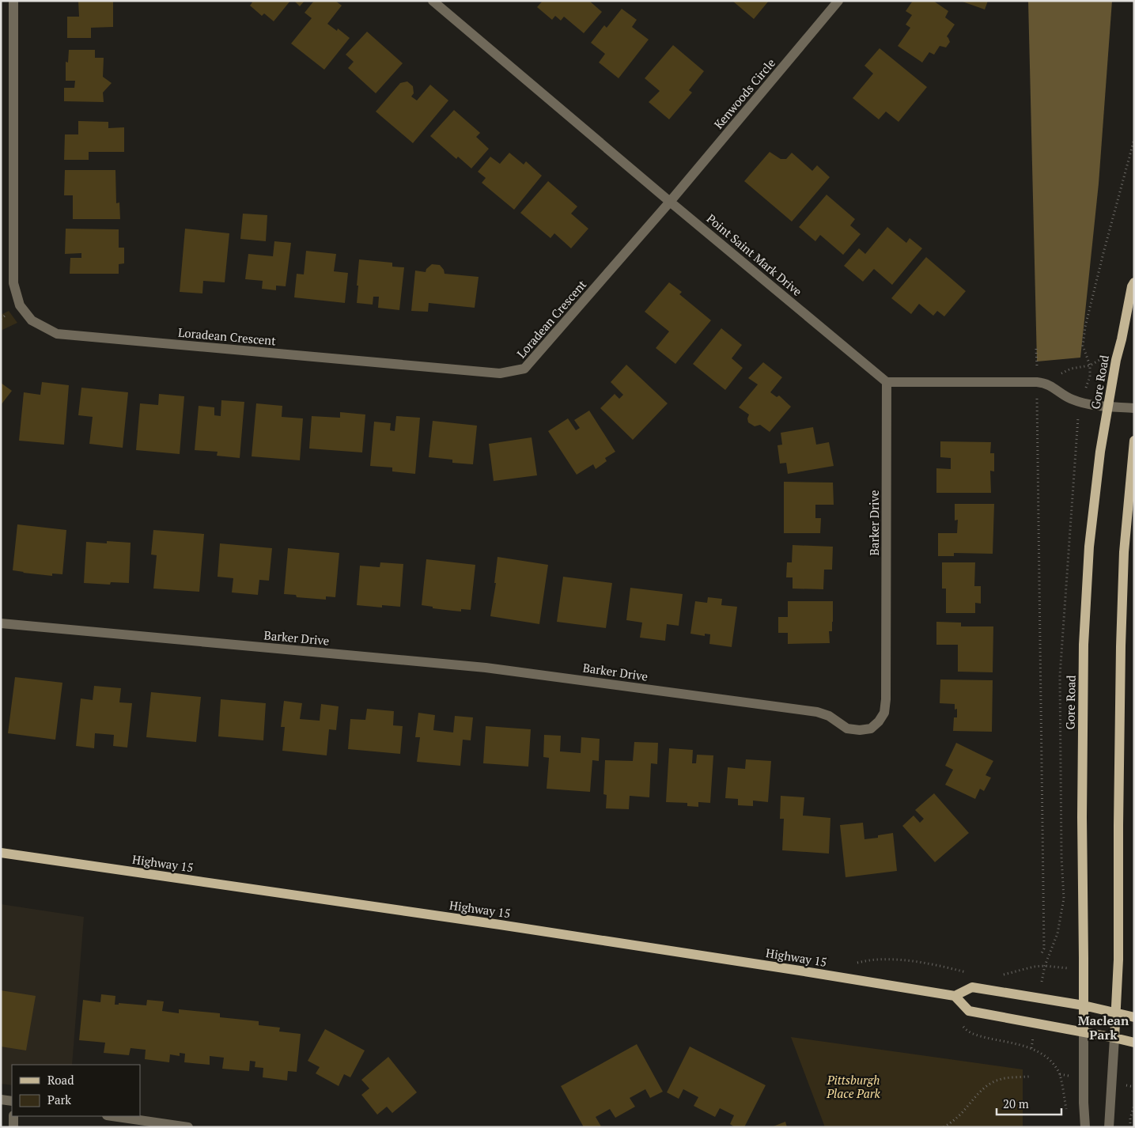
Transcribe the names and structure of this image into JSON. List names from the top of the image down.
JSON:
{
  "streets": {
    "main road": ["Gore Road", "Highway 15"],
    "street": [
      "Kenwoods Circle",
      "Point Saint Mark Drive",
      "Loradean Crescent",
      "Barker Drive"
    ]
  },
  "crossings": [
    ["Kenwoods Circle", "Point Saint Mark Drive"],
    ["Kenwoods Circle", "Loradean Crescent"],
    ["Point Saint Mark Drive", "Loradean Crescent"],
    ["Point Saint Mark Drive", "Barker Drive"]
  ],
  "districts": ["Maclean Park"],
  "parks": ["Pittsburgh Place Park"],
  "legend": ["Road", "Park"],
  "scale_bar": "20 m"
}
